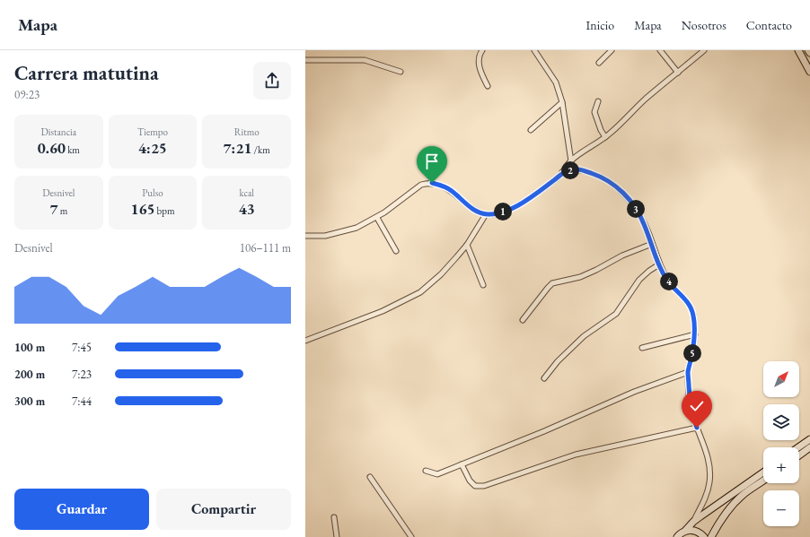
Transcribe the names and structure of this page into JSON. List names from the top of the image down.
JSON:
{
  "north": "top right",
  "page": {
    "header": "Mapa",
    "nav": [
      "Inicio",
      "Mapa",
      "Nosotros",
      "Contacto"
    ],
    "heading": ["Carrera matutina", "09:23"],
    "stats": [
      ["Distancia", "0.60 km"],
      ["Tiempo", "4:25"],
      ["Ritmo", "7:21 /km"],
      ["Desnivel", "7 m"],
      ["Pulso", "165 bpm"],
      ["kcal", "43"]
    ],
    "pins": [
      "2",
      "3",
      "1",
      "4",
      "5"
    ],
    "chart": ["Desnivel", "106–111 m"],
    "list": [
      {
        "name": "100 m",
        "note": "7:45"
      },
      {
        "name": "200 m",
        "note": "7:23"
      },
      {
        "name": "300 m",
        "note": "7:44"
      }
    ],
    "map_buttons": ["+", "−"],
    "buttons": ["Guardar", "Compartir"]
  }
}
